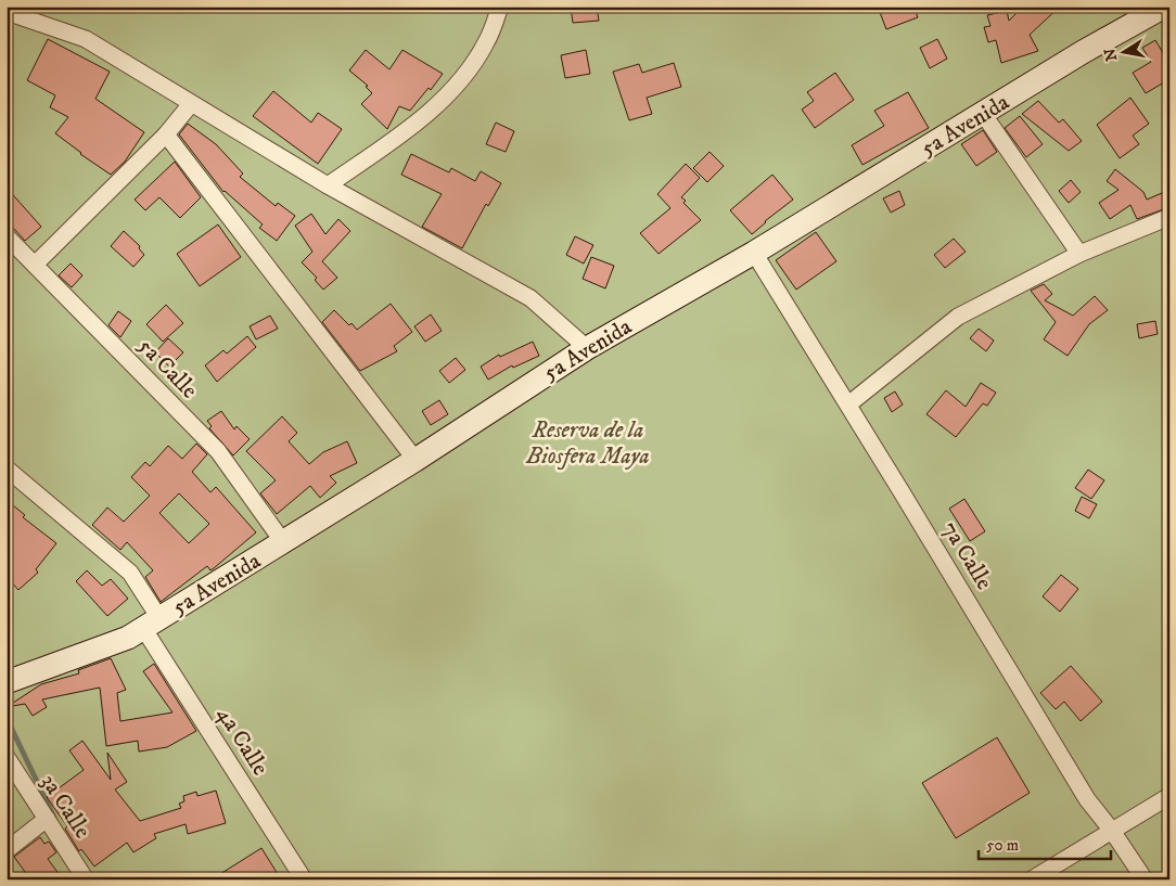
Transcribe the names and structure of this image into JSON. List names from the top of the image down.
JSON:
{
  "streets": {
    "street": [
      "5a Avenida",
      "5a Calle",
      "7a Calle",
      "4a Calle",
      "3a Calle"
    ]
  },
  "crossings": [
    ["5a Avenida", "5a Calle"],
    ["5a Avenida", "7a Calle"],
    ["5a Avenida", "4a Calle"]
  ],
  "parks": ["Reserva de la Biosfera Maya"],
  "scale_bar": "50 m",
  "north": "left"
}
